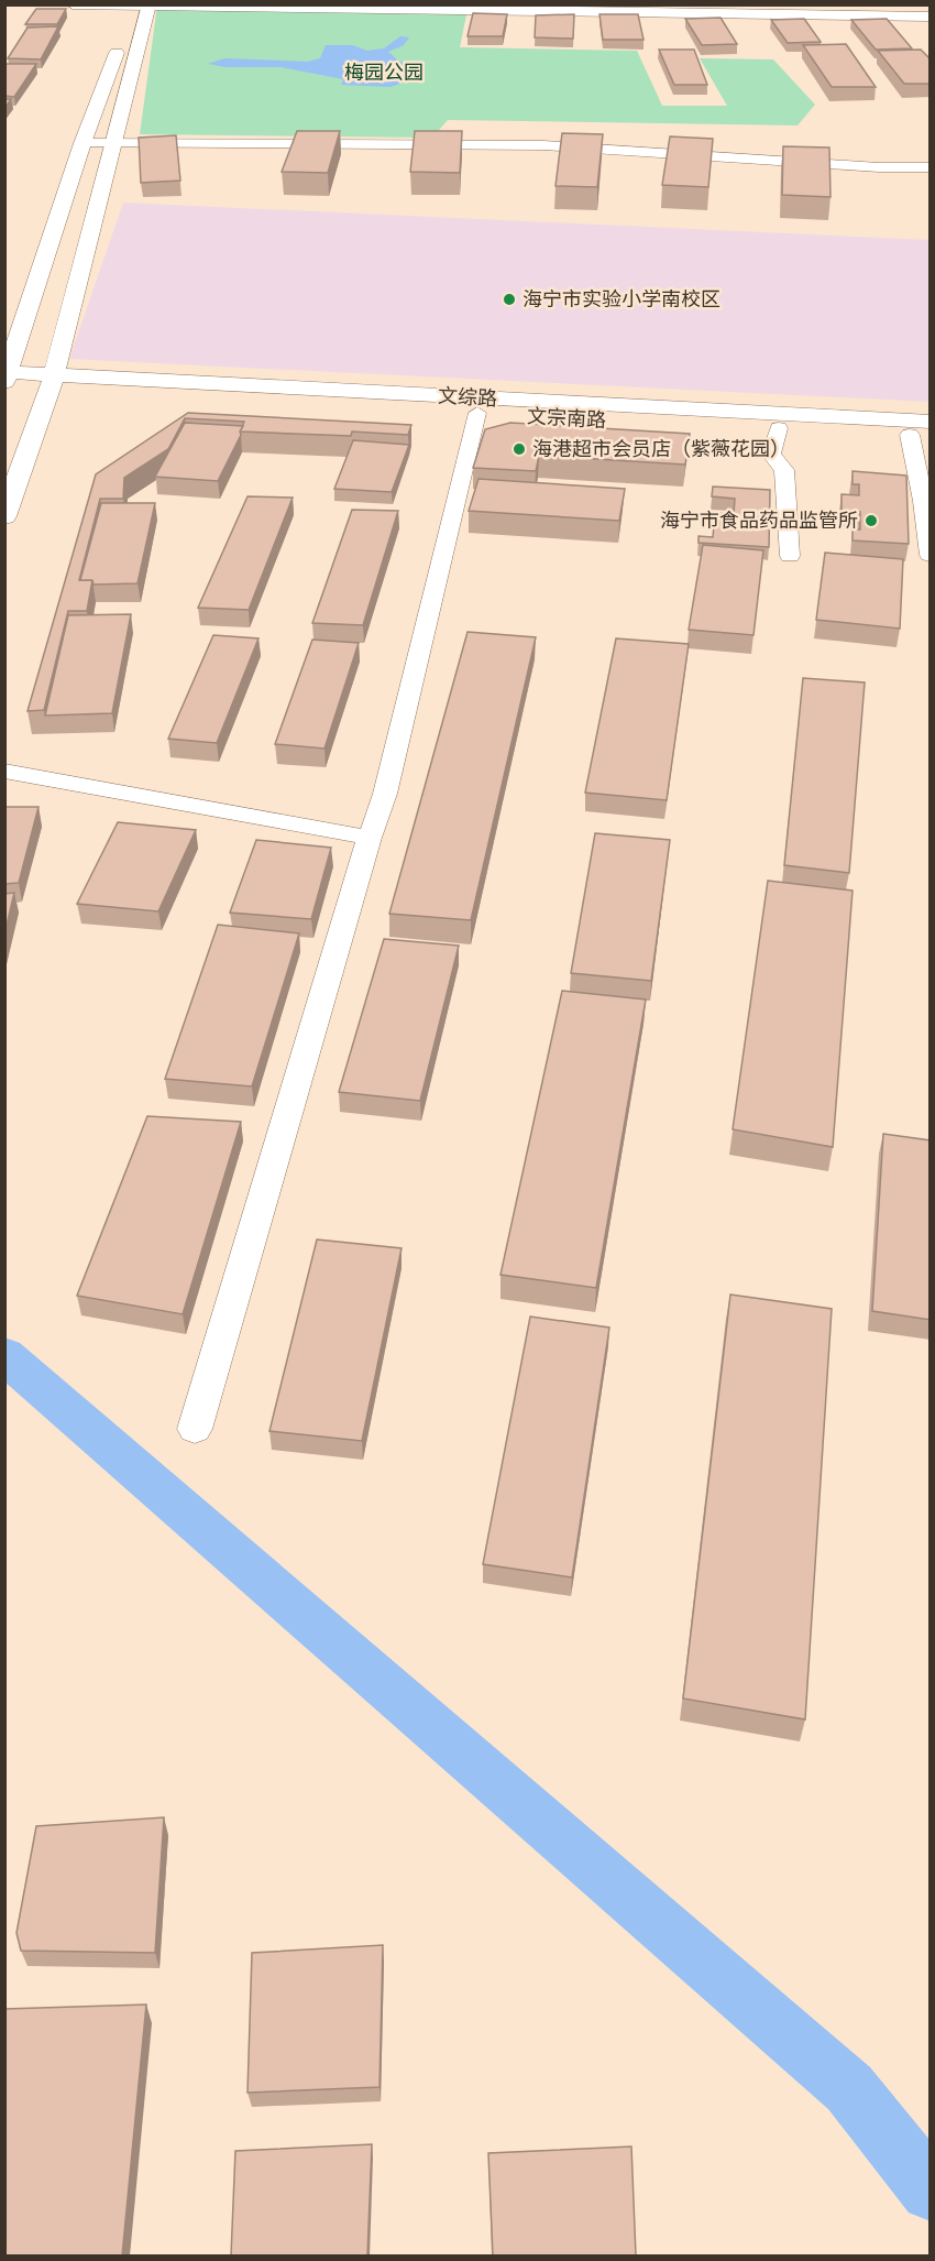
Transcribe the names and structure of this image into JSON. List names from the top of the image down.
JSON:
{
  "streets": {
    "main road": ["文综路", "文宗南路"]
  },
  "crossings": [
    ["文综路", "文宗南路"]
  ],
  "parks": ["梅园公园"],
  "places": ["海宁市实验小学南校区", "海港超市会员店（紫薇花园）", "海宁市食品药品监管所"]
}
